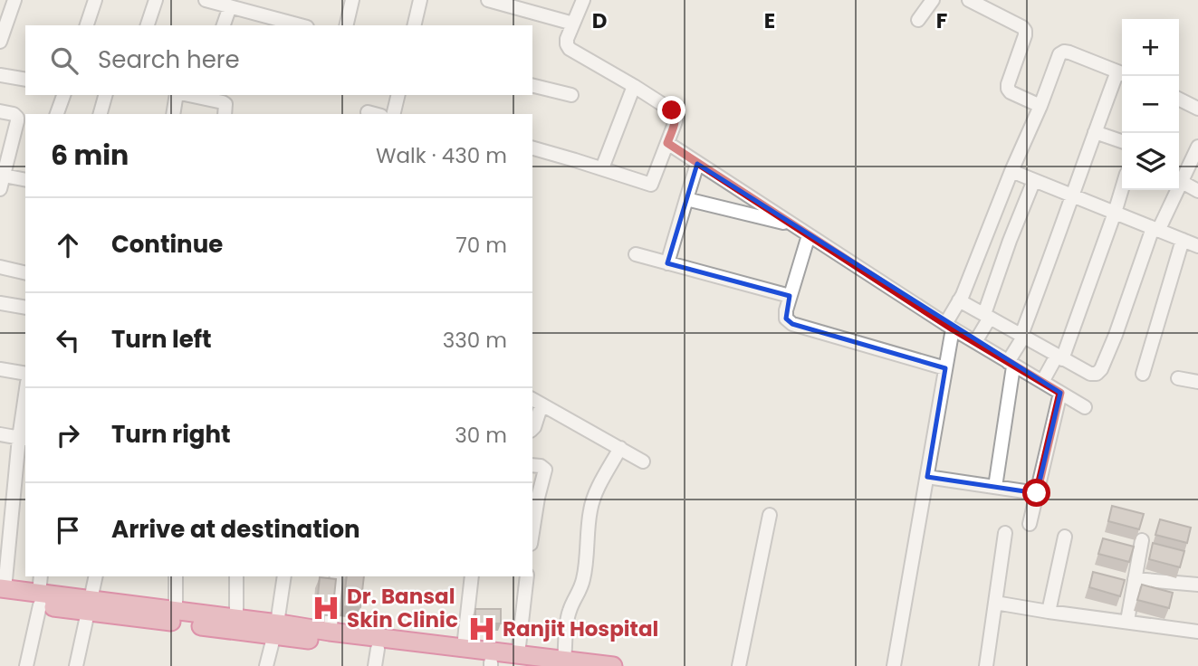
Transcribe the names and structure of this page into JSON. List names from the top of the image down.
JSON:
{
  "places": {
    "hospital": ["Dr. Bansal Skin Clinic", "Ranjit Hospital"]
  },
  "page": {
    "map_buttons": ["+", "−"],
    "search": "Search here",
    "heading": ["6 min", "Walk · 430 m"],
    "list": [
      ["Continue", "70 m"],
      ["Turn left", "330 m"],
      ["Turn right", "30 m"],
      "Arrive at destination"
    ]
  },
  "grid": {
    "columns": ["D", "E", "F"]
  }
}
